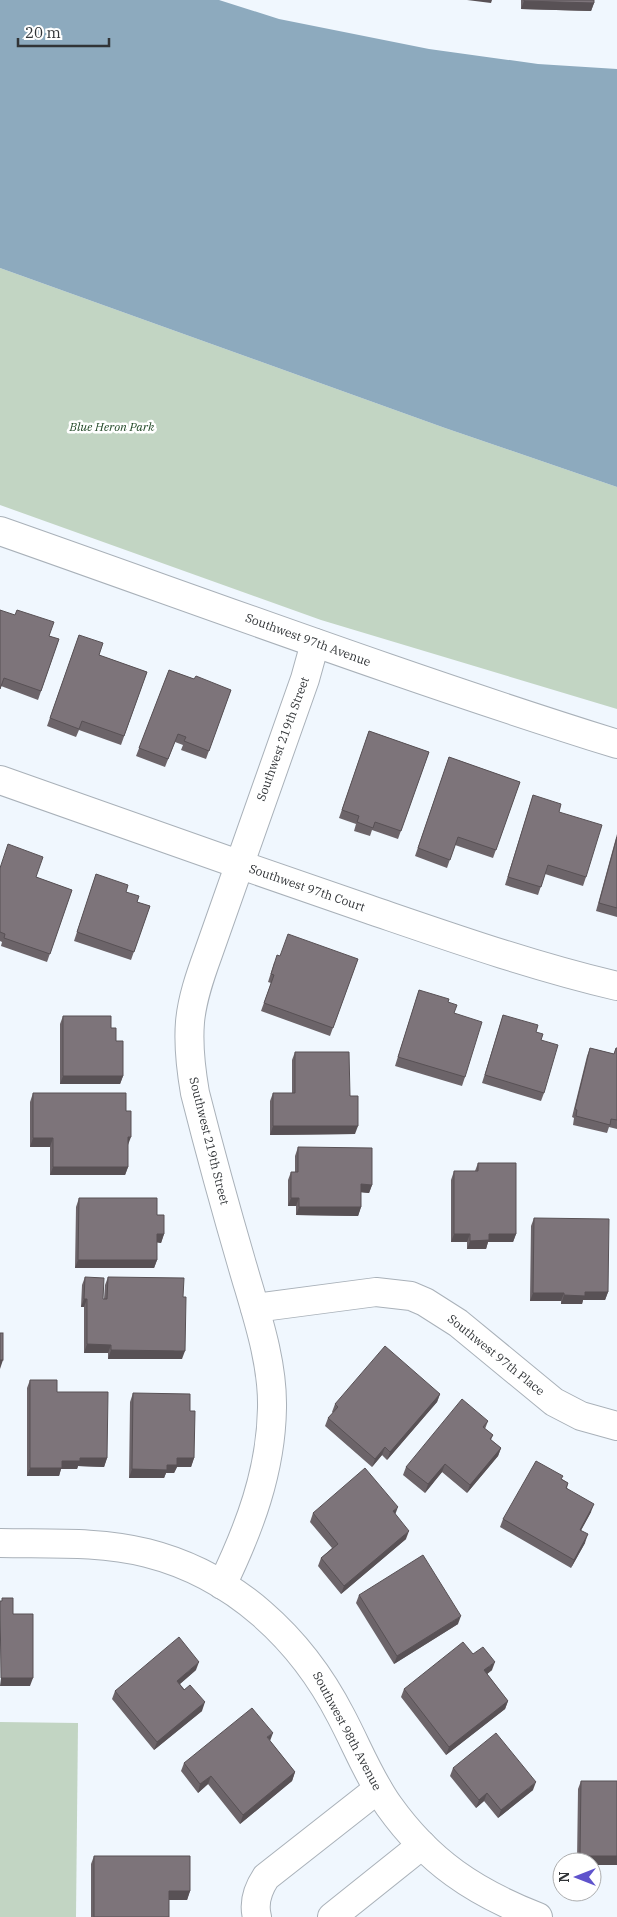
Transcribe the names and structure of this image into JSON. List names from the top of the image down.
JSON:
{
  "streets": {
    "street": [
      "Southwest 97th Avenue",
      "Southwest 219th Street",
      "Southwest 97th Court",
      "Southwest 97th Place",
      "Southwest 98th Avenue"
    ]
  },
  "crossings": [
    ["Southwest 97th Avenue", "Southwest 219th Street"],
    ["Southwest 219th Street", "Southwest 97th Court"],
    ["Southwest 219th Street", "Southwest 97th Place"],
    ["Southwest 219th Street", "Southwest 98th Avenue"]
  ],
  "parks": ["Blue Heron Park"],
  "scale_bar": "20 m",
  "north": "left"
}
